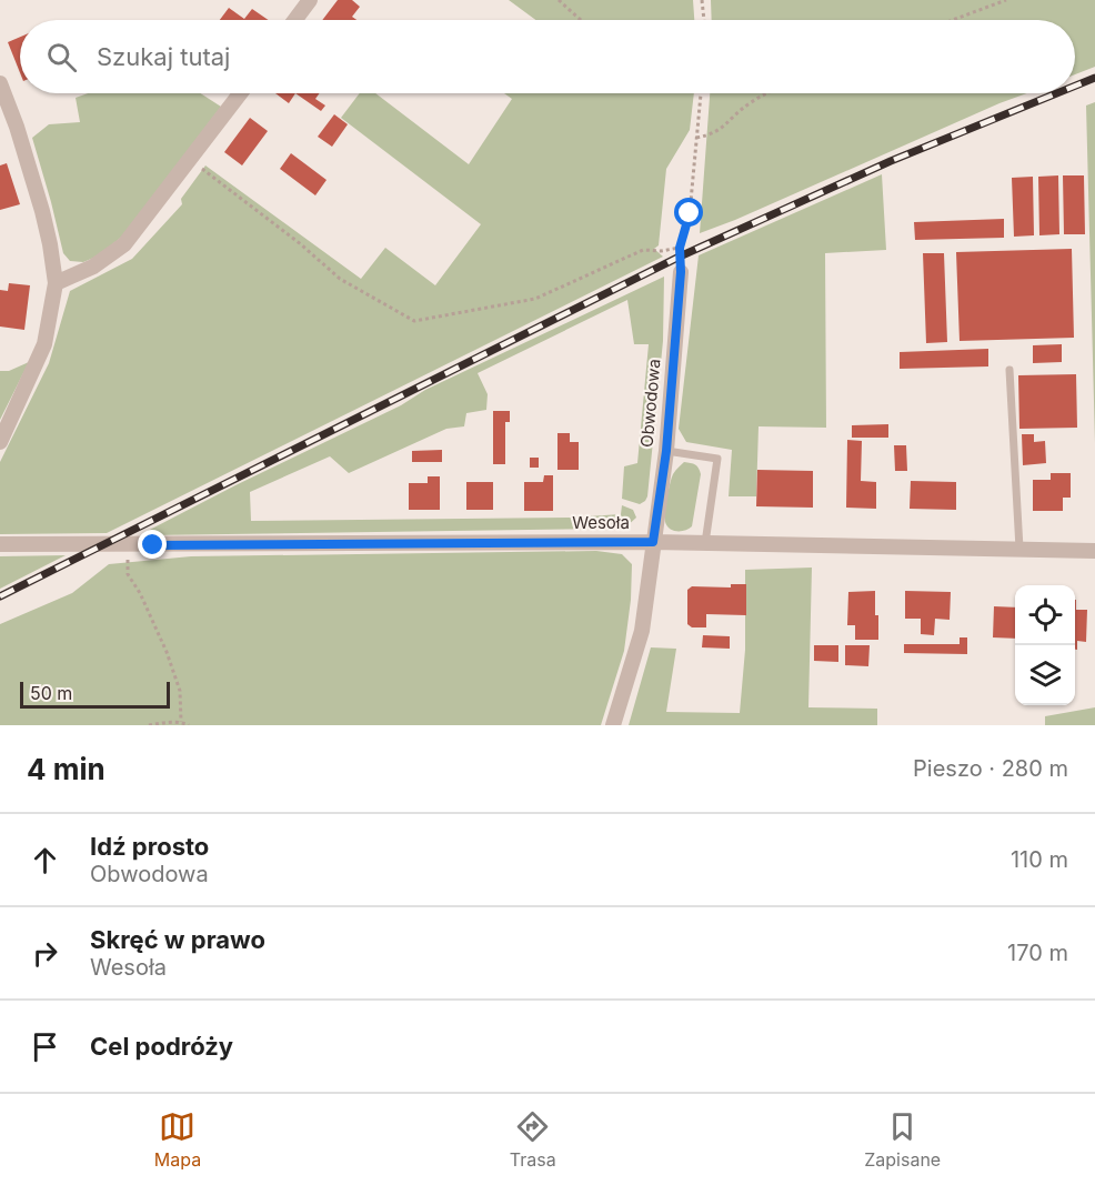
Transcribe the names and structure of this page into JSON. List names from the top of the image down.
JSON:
{
  "streets": {
    "street": ["Obwodowa", "Wesoła"]
  },
  "crossings": [
    ["Obwodowa", "Wesoła"]
  ],
  "scale_bar": "50 m",
  "page": {
    "search": "Szukaj tutaj",
    "scale": "50 m",
    "heading": ["4 min", "Pieszo · 280 m"],
    "list": [
      ["Idź prosto", "Obwodowa", "110 m"],
      ["Skręć w prawo", "Wesoła", "170 m"],
      "Cel podróży"
    ],
    "nav": ["Mapa", "Trasa", "Zapisane"]
  }
}
